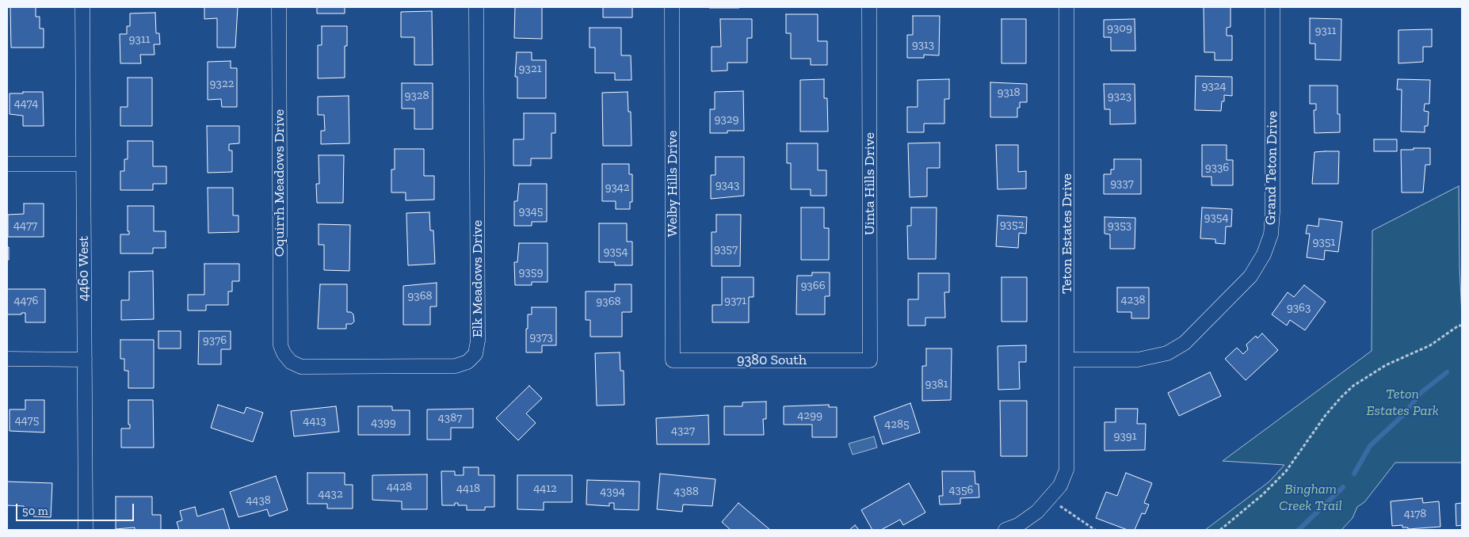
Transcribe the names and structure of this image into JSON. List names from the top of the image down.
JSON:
{
  "streets": {
    "street": [
      "Grand Teton Drive",
      "Oquirrh Meadows Drive",
      "Welby Hills Drive",
      "Uinta Hills Drive",
      "Teton Estates Drive",
      "4460 West",
      "Elk Meadows Drive",
      "9380 South"
    ]
  },
  "crossings": [
    ["Grand Teton Drive", "Teton Estates Drive"],
    ["Oquirrh Meadows Drive", "Elk Meadows Drive"],
    ["Welby Hills Drive", "9380 South"],
    ["Uinta Hills Drive", "9380 South"]
  ],
  "parks": ["Teton Estates Park", "Bingham Creek Trail"],
  "house_numbers": [
    "9309",
    "9311",
    "9311",
    "9313",
    "9321",
    "9322",
    "9324",
    "9318",
    "9328",
    "9323",
    "4474",
    "9329",
    "9336",
    "9337",
    "9343",
    "9342",
    "9345",
    "9354",
    "9352",
    "4477",
    "9353",
    "9351",
    "9357",
    "9354",
    "9359",
    "9366",
    "9368",
    "4238",
    "4476",
    "9371",
    "9368",
    "9363",
    "9373",
    "9376",
    "9381",
    "4299",
    "4387",
    "4475",
    "4413",
    "4399",
    "4285",
    "4327",
    "9391",
    "4428",
    "4418",
    "4412",
    "4356",
    "4394",
    "4388",
    "4432",
    "4438",
    "4178"
  ],
  "scale_bar": "50 m"
}
